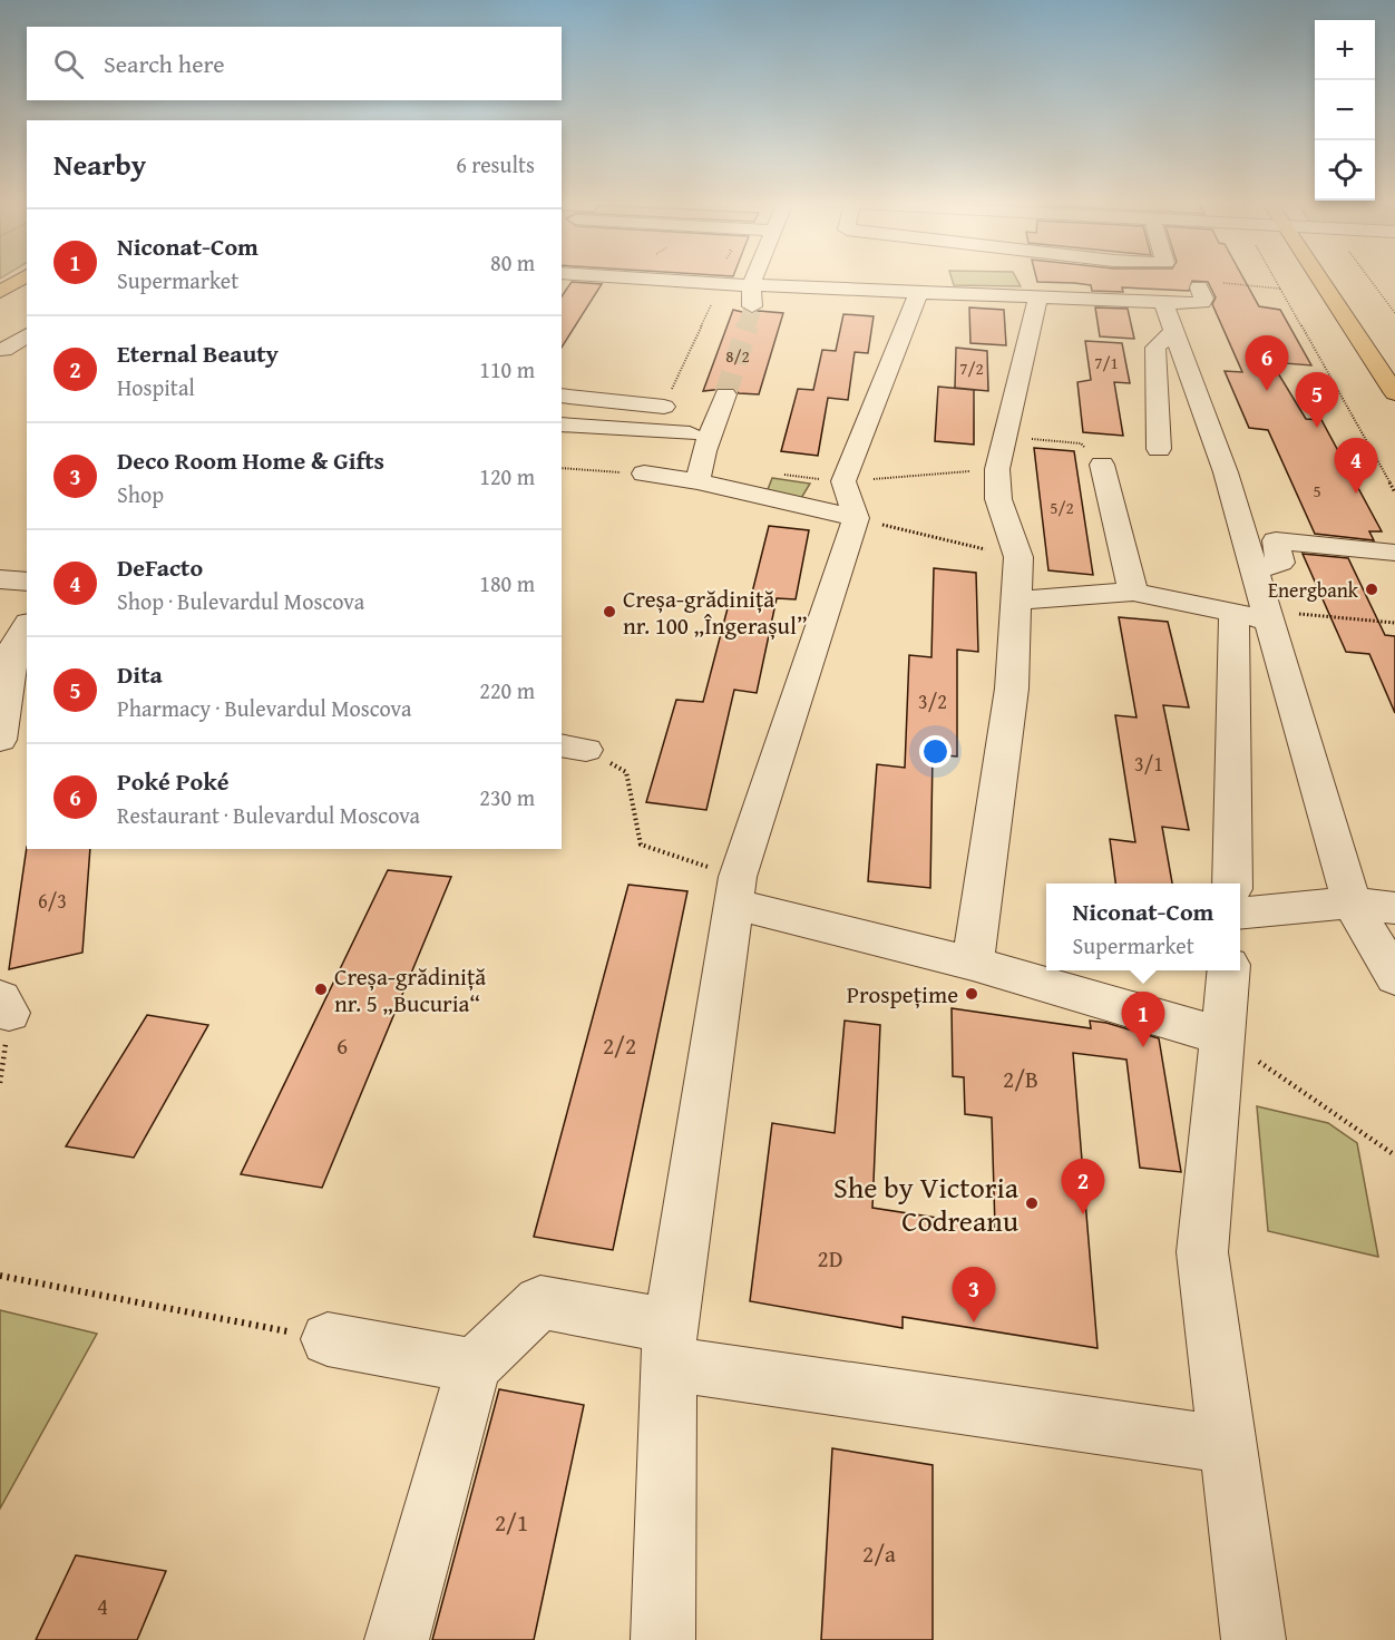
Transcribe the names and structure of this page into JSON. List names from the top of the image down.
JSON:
{
  "places": [
    "Energbank",
    "Creșa-grădiniță nr. 100 „Îngerașul”",
    "Creșa-grădiniță nr. 5 „Bucuria“",
    "Prospețime",
    "She by Victoria Codreanu"
  ],
  "house_numbers": [
    "8/2",
    "7/1",
    "7/2",
    "5",
    "5/2",
    "3/2",
    "3/1",
    "6/3",
    "6",
    "2/2",
    "2/B",
    "2D",
    "2/1",
    "2/a",
    "4"
  ],
  "page": {
    "map_buttons": ["+", "−"],
    "search": "Search here",
    "heading": ["Nearby", "6 results"],
    "list": [
      {
        "mark": "1",
        "name": "Niconat-Com",
        "note": "Supermarket",
        "value": "80 m"
      },
      {
        "mark": "2",
        "name": "Eternal Beauty",
        "note": "Hospital",
        "value": "110 m"
      },
      {
        "mark": "3",
        "name": "Deco Room Home & Gifts",
        "note": "Shop",
        "value": "120 m"
      },
      {
        "mark": "4",
        "name": "DeFacto",
        "note": "Shop · Bulevardul Moscova",
        "value": "180 m"
      },
      {
        "mark": "5",
        "name": "Dita",
        "note": "Pharmacy · Bulevardul Moscova",
        "value": "220 m"
      },
      {
        "mark": "6",
        "name": "Poké Poké",
        "note": "Restaurant · Bulevardul Moscova",
        "value": "230 m"
      }
    ],
    "pins": [
      "6",
      "5",
      "4",
      "1",
      "2",
      "3"
    ],
    "popup": ["Niconat-Com", "Supermarket"]
  }
}
